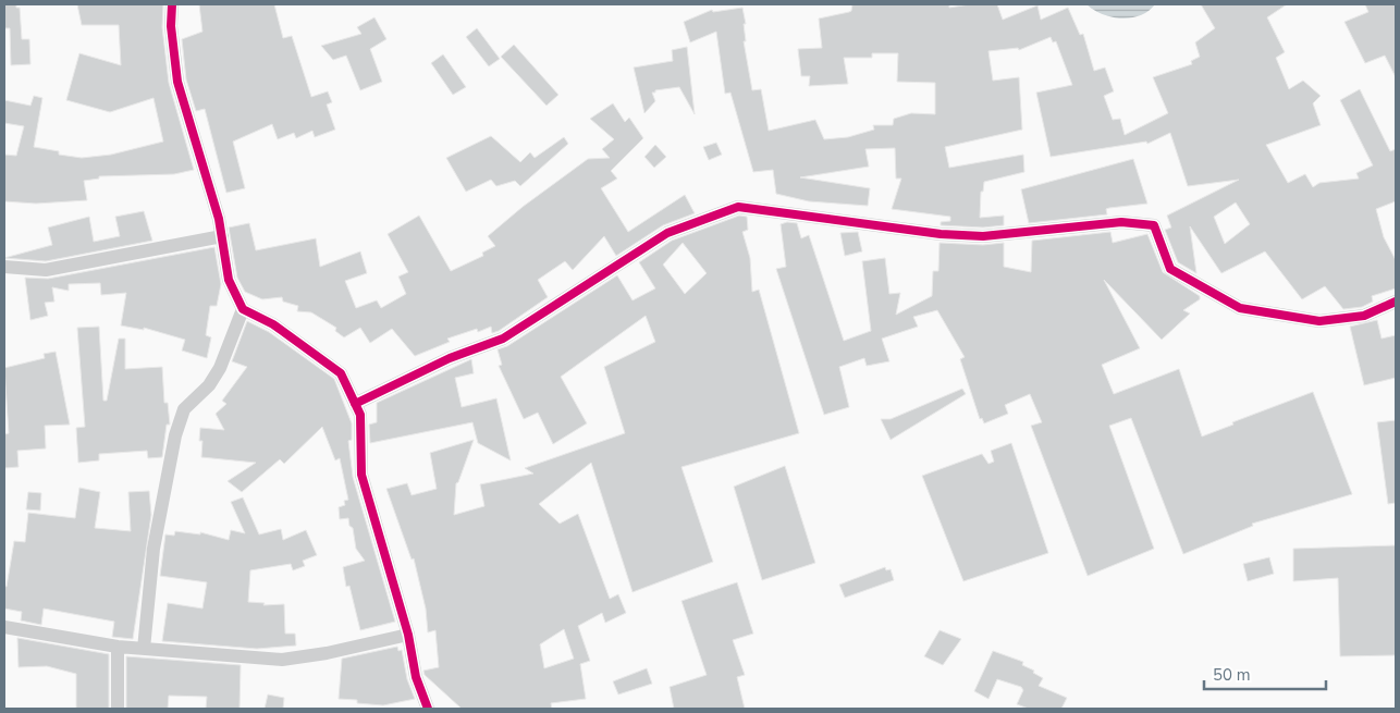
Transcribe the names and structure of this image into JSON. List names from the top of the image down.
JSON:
{
  "scale_bar": "50 m"
}
